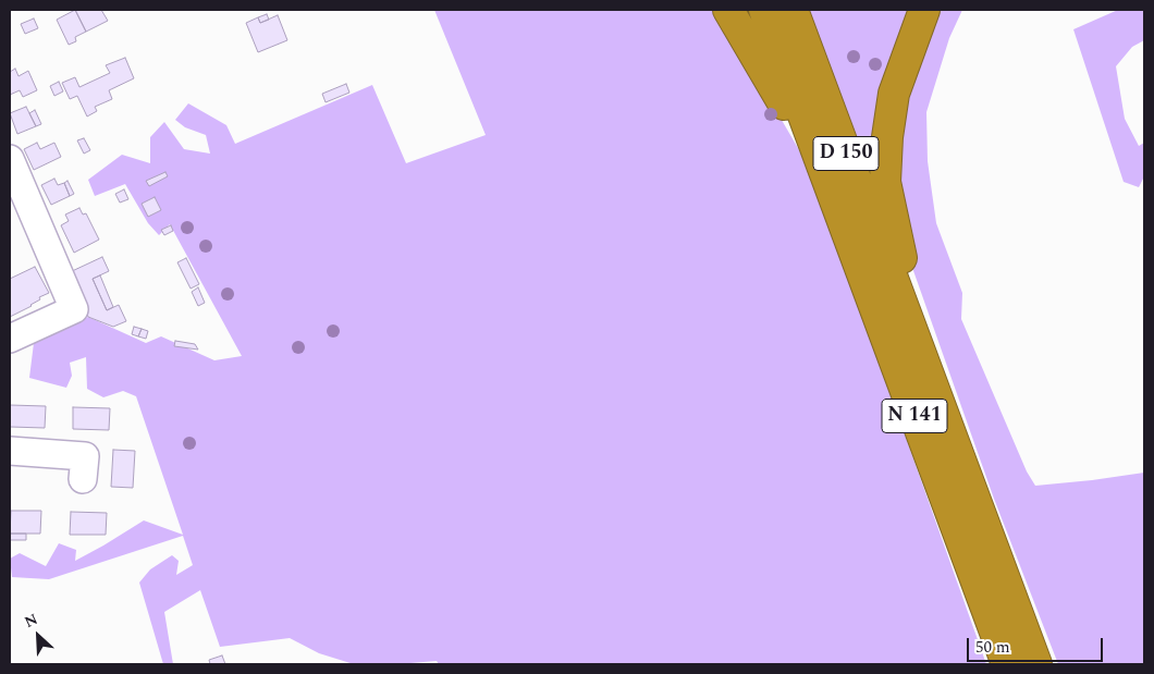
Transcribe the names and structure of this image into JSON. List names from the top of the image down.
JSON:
{
  "streets": {
    "highway": ["D 150", "N 141"]
  },
  "crossings": [
    ["D 150", "N 141"]
  ],
  "scale_bar": "50 m",
  "north": "top left"
}
